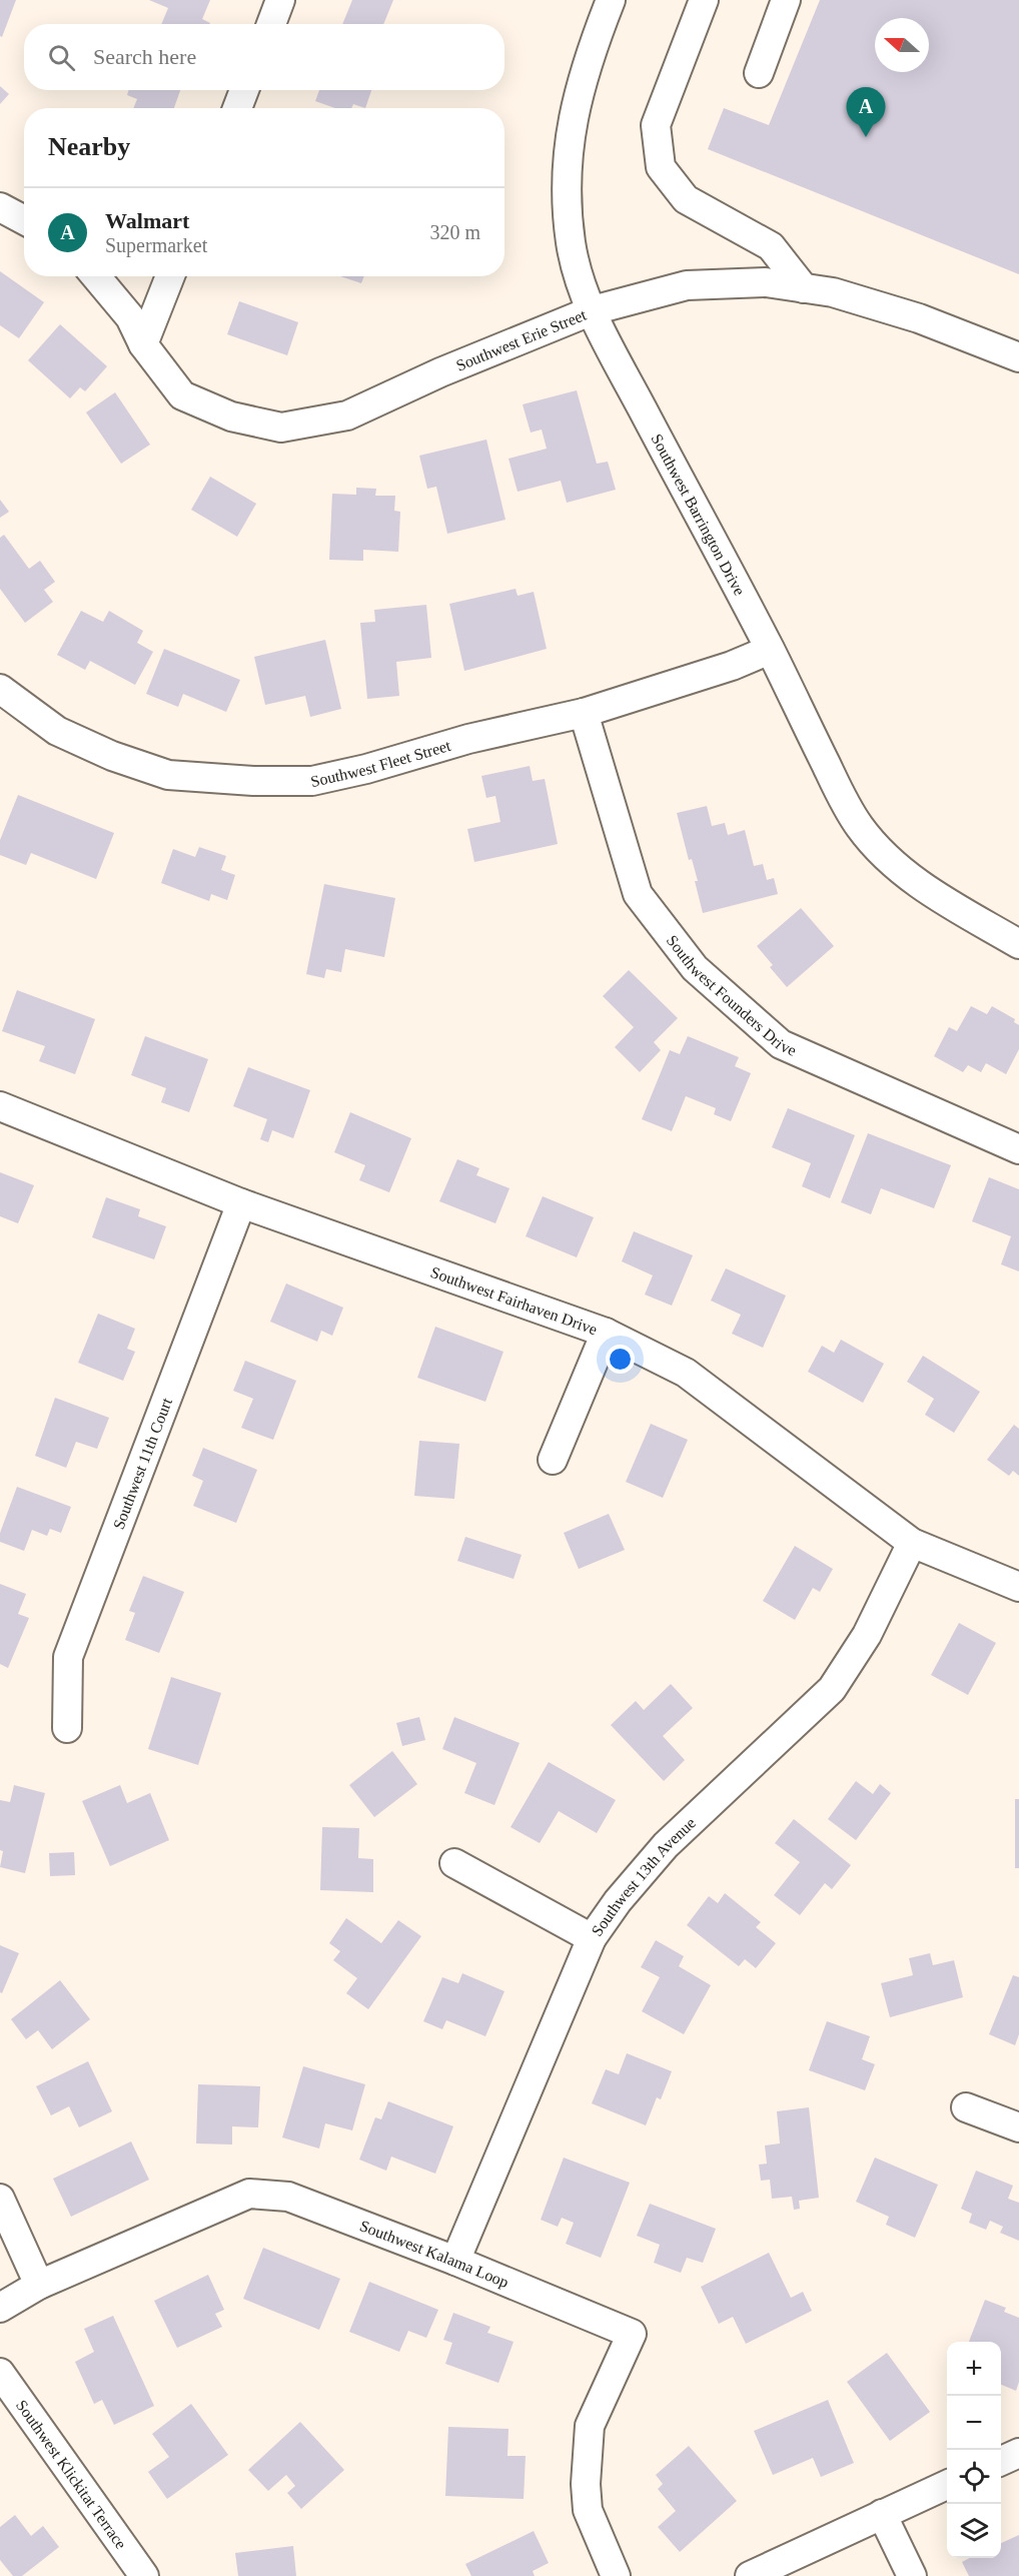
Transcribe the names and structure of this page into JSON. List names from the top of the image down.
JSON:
{
  "streets": {
    "street": [
      "Southwest Erie Street",
      "Southwest Barrington Drive",
      "Southwest Fleet Street",
      "Southwest Founders Drive",
      "Southwest Fairhaven Drive",
      "Southwest 11th Court",
      "Southwest 13th Avenue",
      "Southwest Kalama Loop",
      "Southwest Klickitat Terrace"
    ]
  },
  "crossings": [
    ["Southwest Erie Street", "Southwest Barrington Drive"],
    ["Southwest Barrington Drive", "Southwest Fleet Street"],
    ["Southwest Fleet Street", "Southwest Founders Drive"],
    ["Southwest Fairhaven Drive", "Southwest 11th Court"],
    ["Southwest Fairhaven Drive", "Southwest 13th Avenue"],
    ["Southwest 13th Avenue", "Southwest Kalama Loop"]
  ],
  "north": "left",
  "page": {
    "search": "Search here",
    "pins": "A",
    "heading": "Nearby",
    "list": [
      {
        "mark": "A",
        "name": "Walmart",
        "note": "Supermarket",
        "value": "320 m"
      }
    ],
    "map_buttons": ["+", "−"]
  }
}
